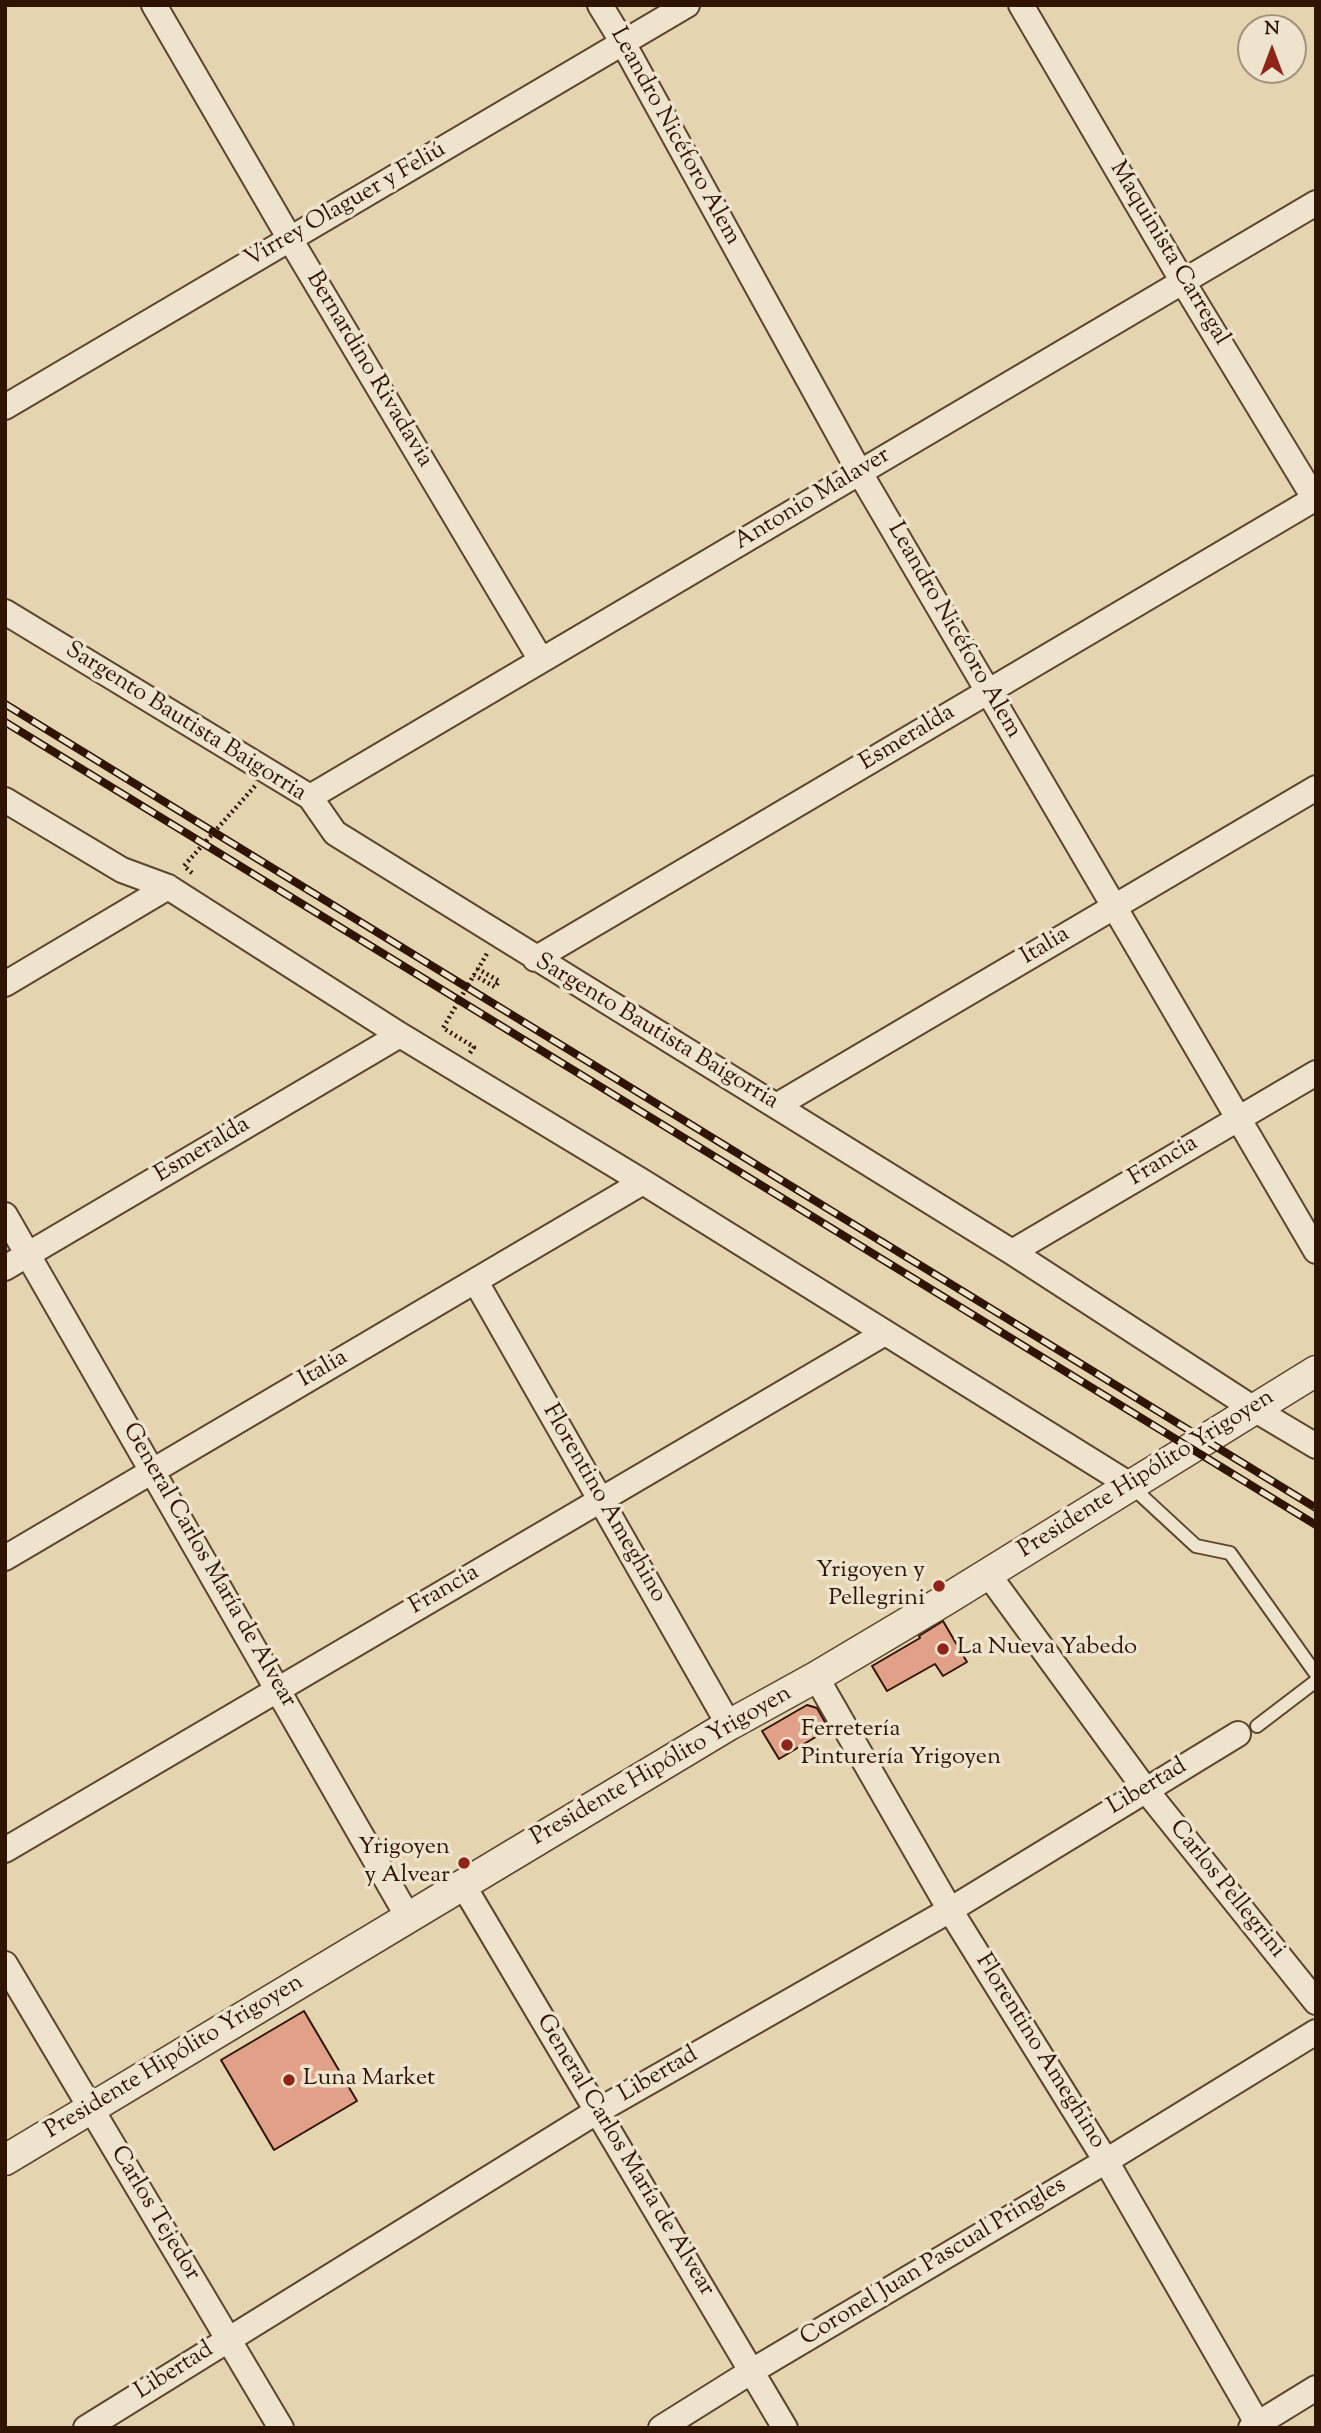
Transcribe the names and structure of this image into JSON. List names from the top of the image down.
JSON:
{
  "streets": {
    "street": [
      "Leandro Nicéforo Alem",
      "Virrey Olaguer y Feliú",
      "Maquinista Carregal",
      "Bernardino Rivadavia",
      "Antonio Malaver",
      "Sargento Bautista Baigorria",
      "Esmeralda",
      "Italia",
      "Francia",
      "Presidente Hipólito Yrigoyen",
      "Florentino Ameghino",
      "General Carlos María de Alvear",
      "Libertad",
      "Carlos Pellegrini",
      "Carlos Tejedor",
      "Coronel Juan Pascual Pringles"
    ]
  },
  "crossings": [
    ["Leandro Nicéforo Alem", "Virrey Olaguer y Feliú"],
    ["Leandro Nicéforo Alem", "Antonio Malaver"],
    ["Leandro Nicéforo Alem", "Esmeralda"],
    ["Leandro Nicéforo Alem", "Italia"],
    ["Leandro Nicéforo Alem", "Francia"],
    ["Virrey Olaguer y Feliú", "Bernardino Rivadavia"],
    ["Maquinista Carregal", "Antonio Malaver"],
    ["Maquinista Carregal", "Esmeralda"],
    ["Bernardino Rivadavia", "Antonio Malaver"],
    ["Antonio Malaver", "Sargento Bautista Baigorria"],
    ["Sargento Bautista Baigorria", "Esmeralda"],
    ["Sargento Bautista Baigorria", "Italia"],
    ["Sargento Bautista Baigorria", "Francia"],
    ["Sargento Bautista Baigorria", "Presidente Hipólito Yrigoyen"],
    ["Esmeralda", "General Carlos María de Alvear"],
    ["Italia", "Florentino Ameghino"],
    ["Italia", "General Carlos María de Alvear"],
    ["Francia", "Florentino Ameghino"],
    ["Francia", "General Carlos María de Alvear"],
    ["Presidente Hipólito Yrigoyen", "Florentino Ameghino"],
    ["Presidente Hipólito Yrigoyen", "General Carlos María de Alvear"],
    ["Presidente Hipólito Yrigoyen", "Carlos Pellegrini"],
    ["Presidente Hipólito Yrigoyen", "Carlos Tejedor"],
    ["Florentino Ameghino", "Libertad"],
    ["Florentino Ameghino", "Coronel Juan Pascual Pringles"],
    ["General Carlos María de Alvear", "Libertad"],
    ["General Carlos María de Alvear", "Coronel Juan Pascual Pringles"],
    ["Libertad", "Carlos Pellegrini"],
    ["Libertad", "Carlos Tejedor"]
  ],
  "places": [
    "Yrigoyen y Pellegrini",
    "La Nueva Yabedo",
    "Ferretería Pinturería Yrigoyen",
    "Yrigoyen y Alvear",
    "Luna Market"
  ],
  "north": "top"
}
